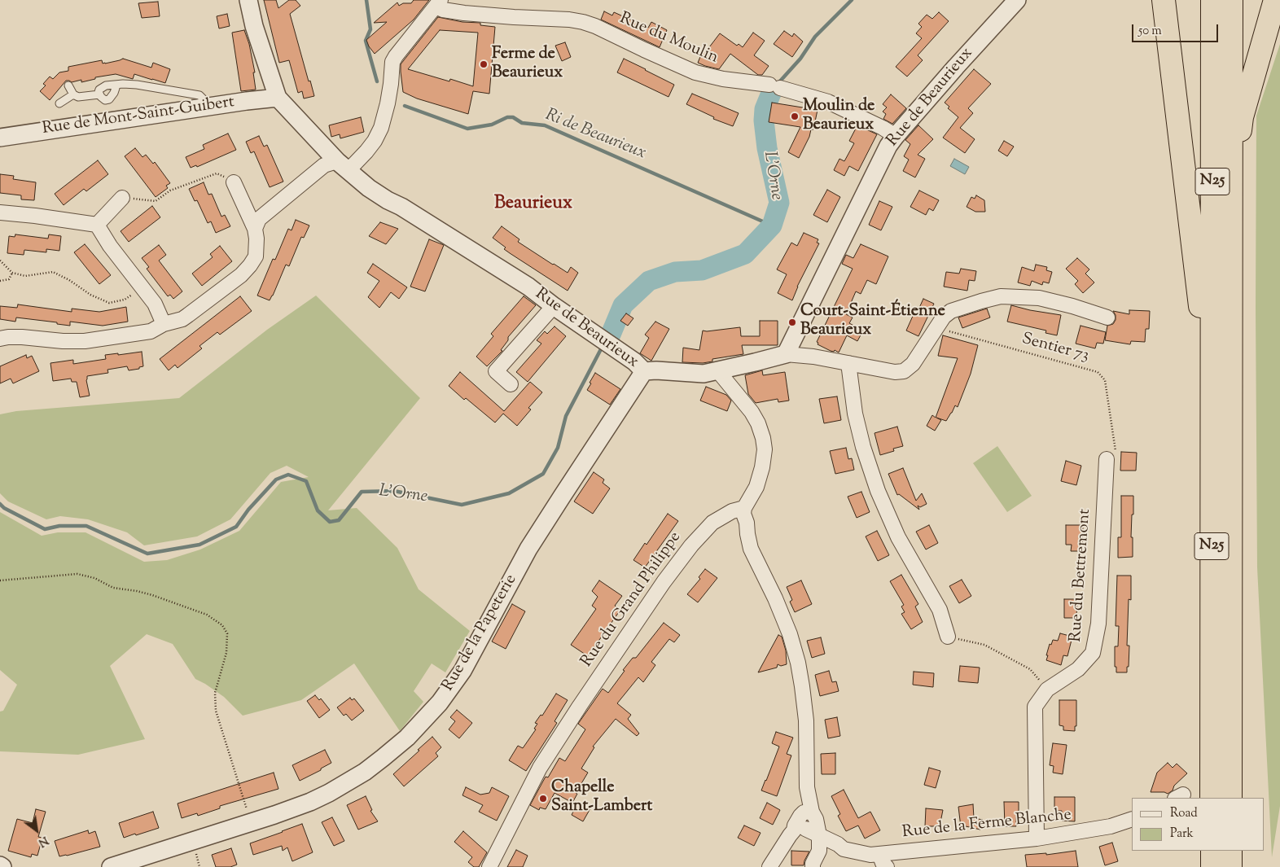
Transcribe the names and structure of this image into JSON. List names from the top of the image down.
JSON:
{
  "streets": {
    "highway": ["N25"],
    "street": [
      "Rue du Moulin",
      "Rue de Beaurieux",
      "Rue de Mont-Saint-Guibert",
      "Rue du Bettremont",
      "Rue du Grand Philippe",
      "Rue de la Papeterie",
      "Rue de la Ferme Blanche"
    ],
    "path": ["Sentier 73"]
  },
  "crossings": [
    ["Rue du Moulin", "Rue de Beaurieux"],
    ["Rue de Beaurieux", "Rue de Mont-Saint-Guibert"],
    ["Rue de Beaurieux", "Rue de la Papeterie"],
    ["Sentier 73", "Rue du Bettremont"],
    ["Rue du Bettremont", "Rue de la Ferme Blanche"]
  ],
  "districts": ["Beaurieux"],
  "water": ["Ri de Beaurieux", "L'Orne"],
  "places": [
    "Ferme de Beaurieux",
    "Moulin de Beaurieux",
    "Court-Saint-Étienne Beaurieux",
    "Chapelle Saint-Lambert"
  ],
  "legend": ["Road", "Park"],
  "scale_bar": "50 m",
  "north": "bottom right"
}
